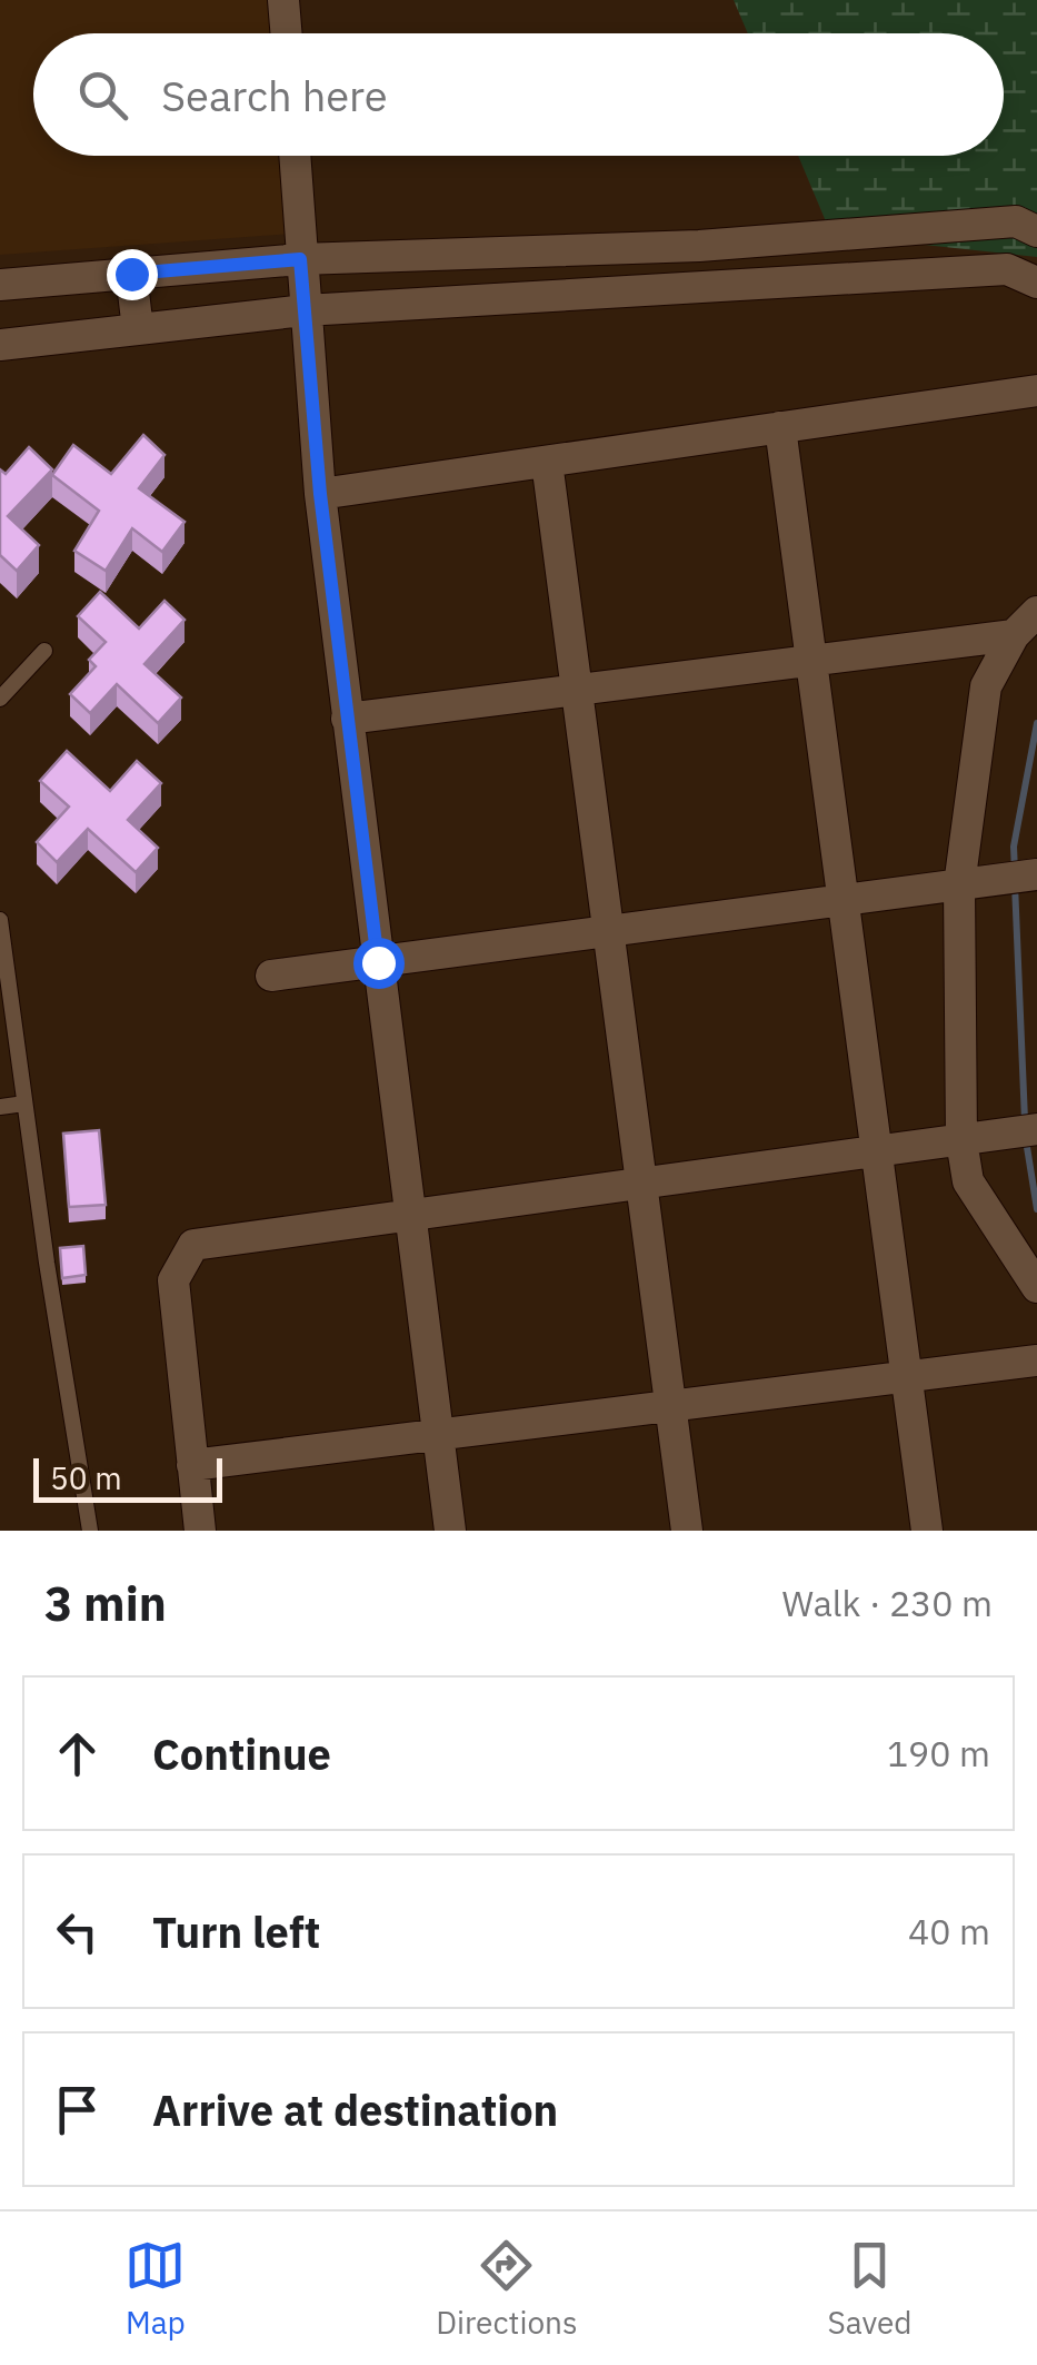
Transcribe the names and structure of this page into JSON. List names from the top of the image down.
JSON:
{
  "scale_bar": "50 m",
  "page": {
    "search": "Search here",
    "scale": "50 m",
    "heading": ["3 min", "Walk · 230 m"],
    "list": [
      ["Continue", "190 m"],
      ["Turn left", "40 m"],
      "Arrive at destination"
    ],
    "nav": ["Map", "Directions", "Saved"]
  }
}
